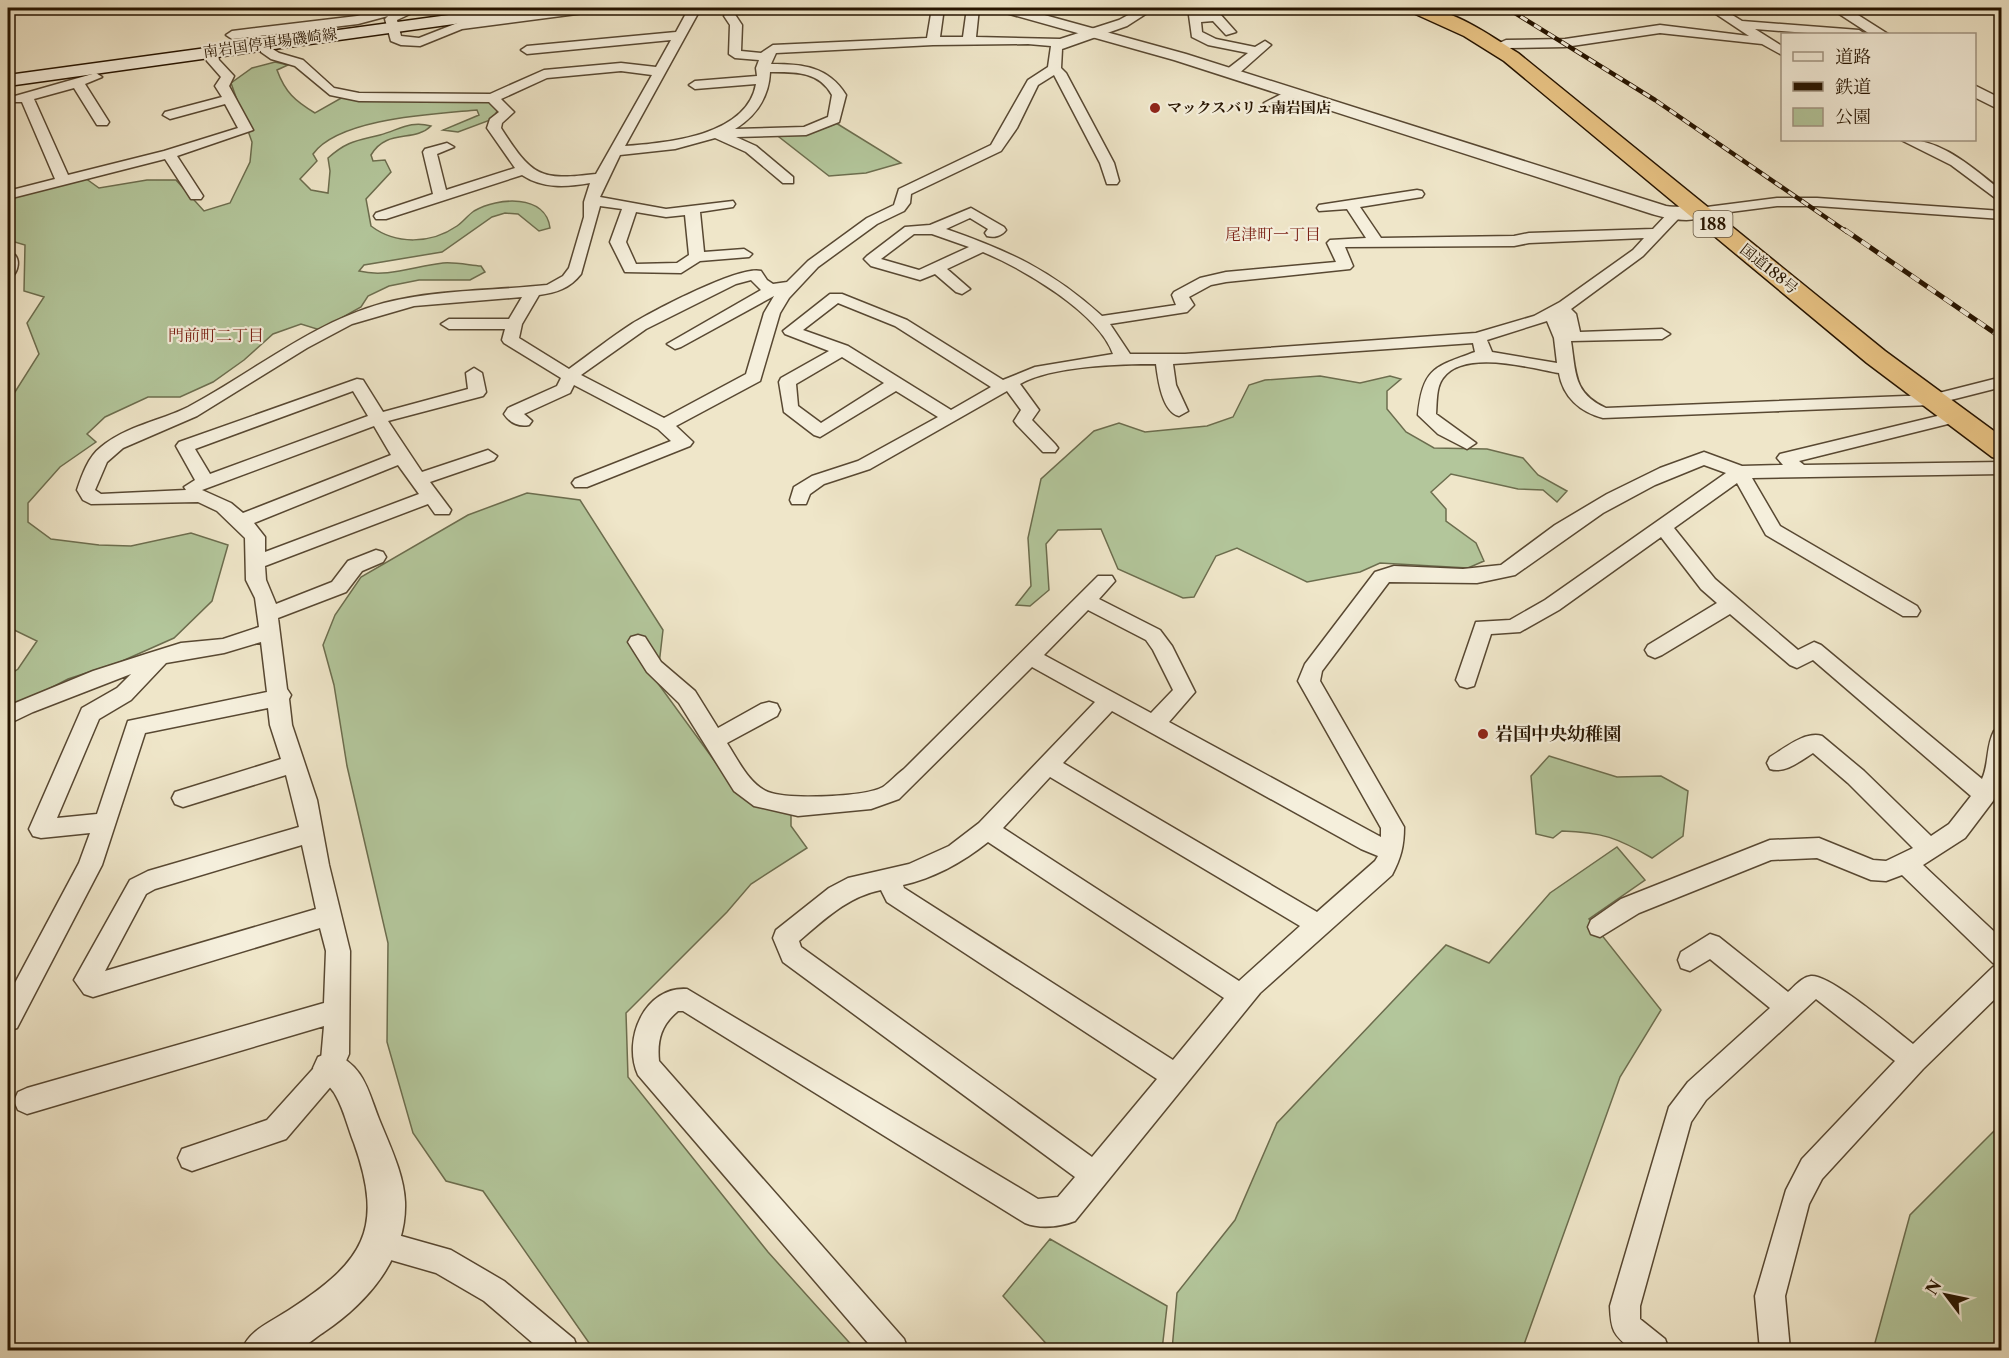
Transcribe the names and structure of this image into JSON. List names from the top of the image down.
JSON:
{
  "streets": {
    "highway": ["188", "国道188号"],
    "main road": ["南岩国停車場磯崎線"]
  },
  "districts": ["尾津町一丁目", "門前町二丁目"],
  "places": ["マックスバリュ南岩国店", "岩国中央幼稚園"],
  "legend": ["道路", "鉄道", "公園"],
  "north": "top left"
}
